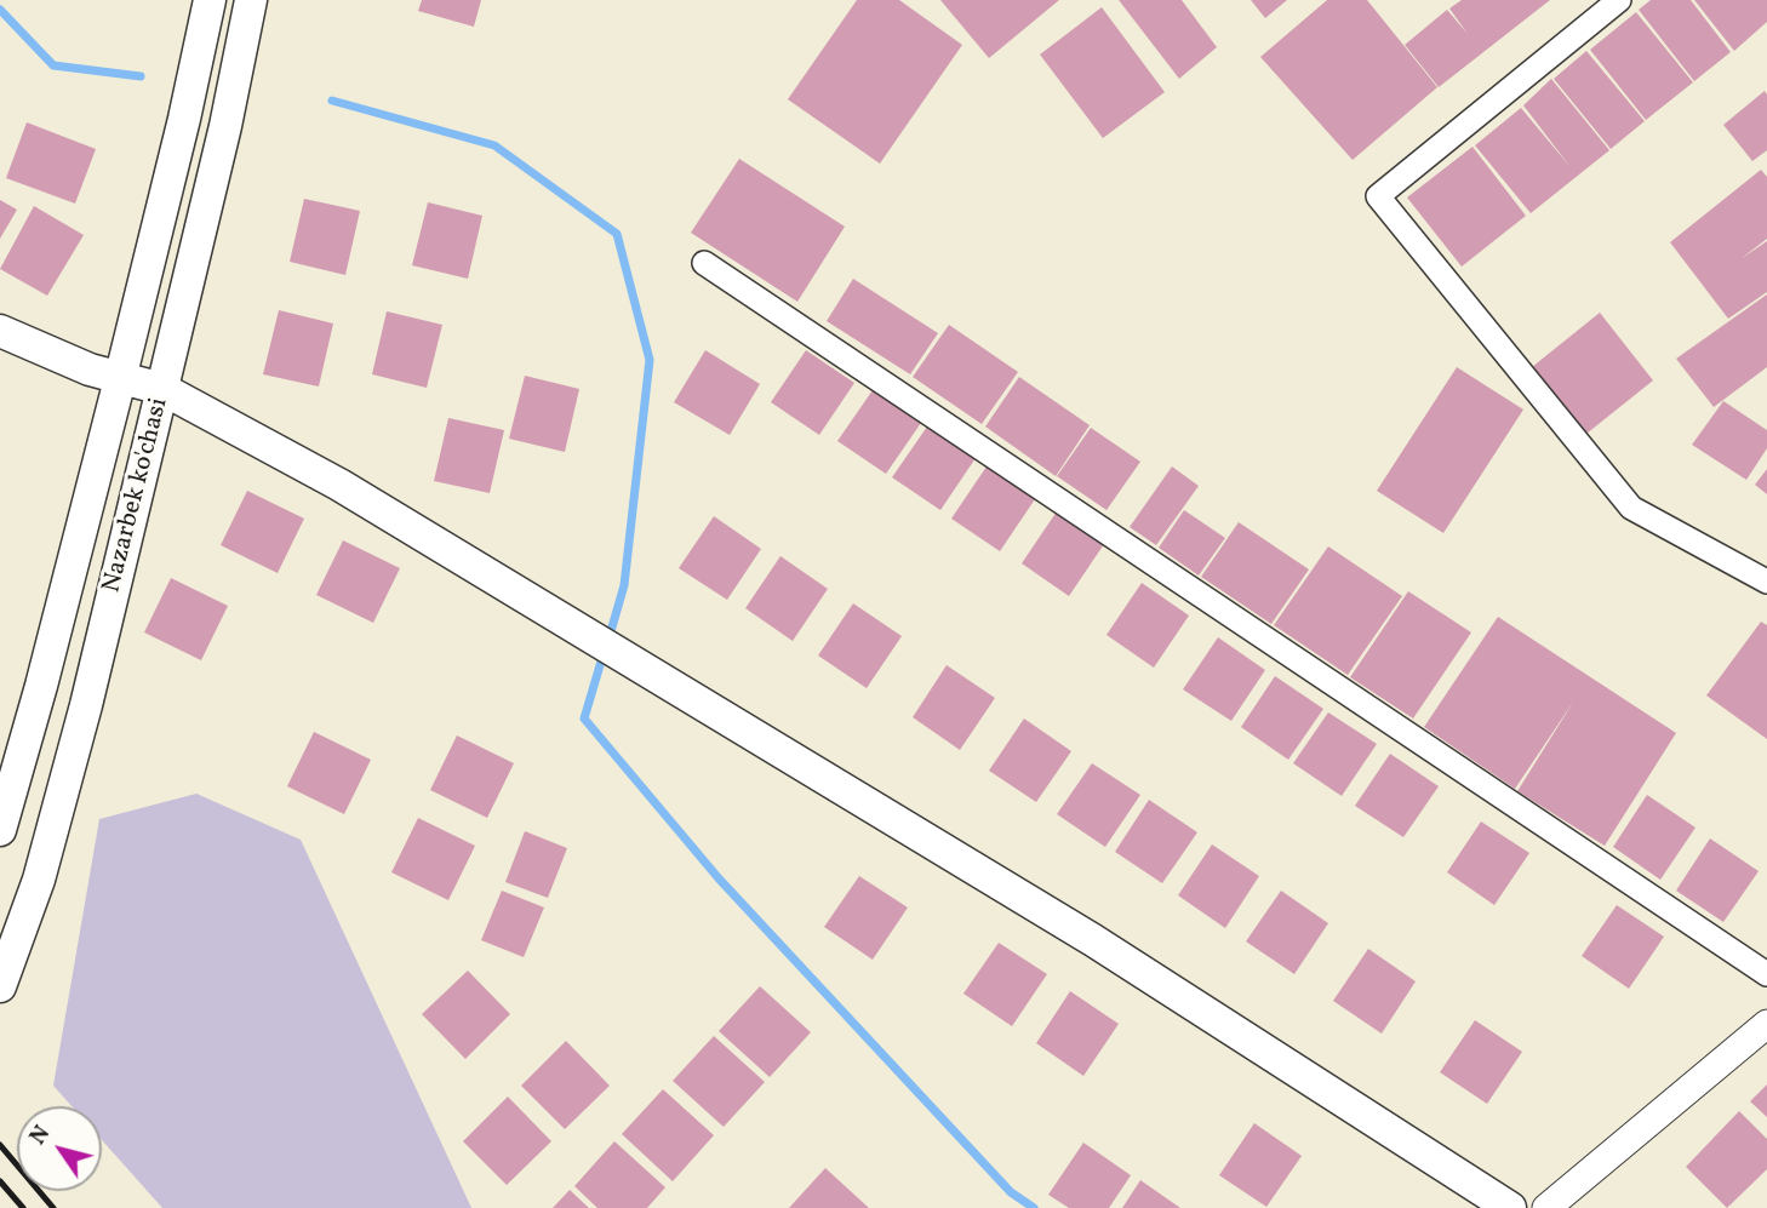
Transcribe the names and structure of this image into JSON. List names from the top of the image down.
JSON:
{
  "streets": {
    "main road": ["Nazarbek ko'chasi"]
  },
  "north": "top left"
}
